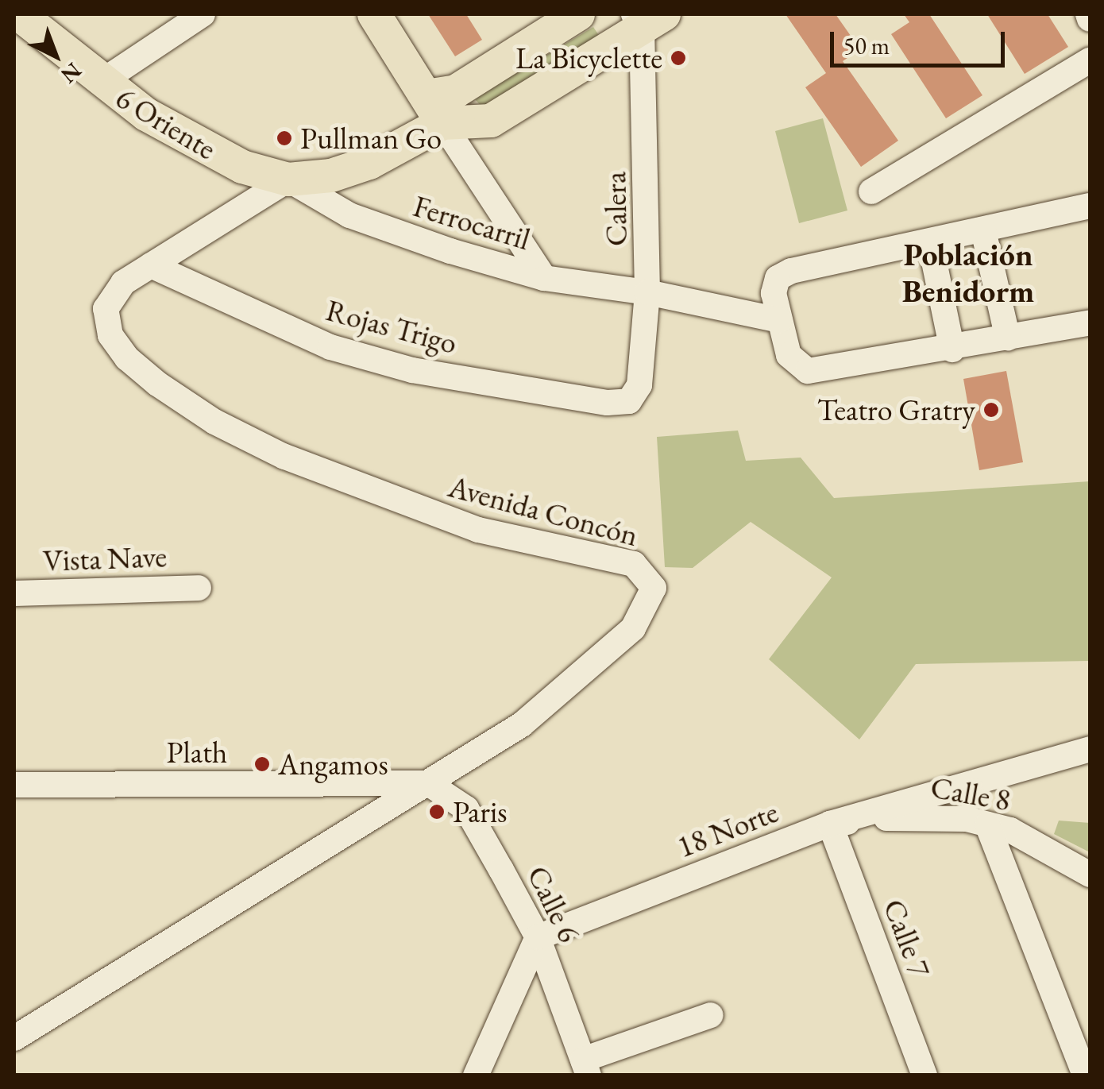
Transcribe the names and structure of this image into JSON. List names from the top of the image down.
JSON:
{
  "streets": {
    "main road": ["6 Oriente"],
    "street": [
      "Calera",
      "Ferrocarril",
      "Rojas Trigo",
      "Avenida Concón",
      "Vista Nave",
      "Plath",
      "Calle 8",
      "18 Norte",
      "Calle 6",
      "Calle 7"
    ]
  },
  "crossings": [
    ["6 Oriente", "Ferrocarril"],
    ["6 Oriente", "Avenida Concón"],
    ["Calera", "Ferrocarril"],
    ["Calera", "Rojas Trigo"],
    ["Ferrocarril", "Avenida Concón"],
    ["Rojas Trigo", "Avenida Concón"],
    ["Avenida Concón", "Plath"],
    ["Avenida Concón", "Calle 6"],
    ["Plath", "Calle 6"],
    ["Calle 8", "18 Norte"],
    ["Calle 8", "Calle 7"],
    ["18 Norte", "Calle 6"],
    ["18 Norte", "Calle 7"]
  ],
  "districts": ["Población Benidorm"],
  "places": [
    "La Bicyclette",
    "Pullman Go",
    "Teatro Gratry",
    "Angamos",
    "Paris"
  ],
  "scale_bar": "50 m",
  "north": "bottom right"
}
